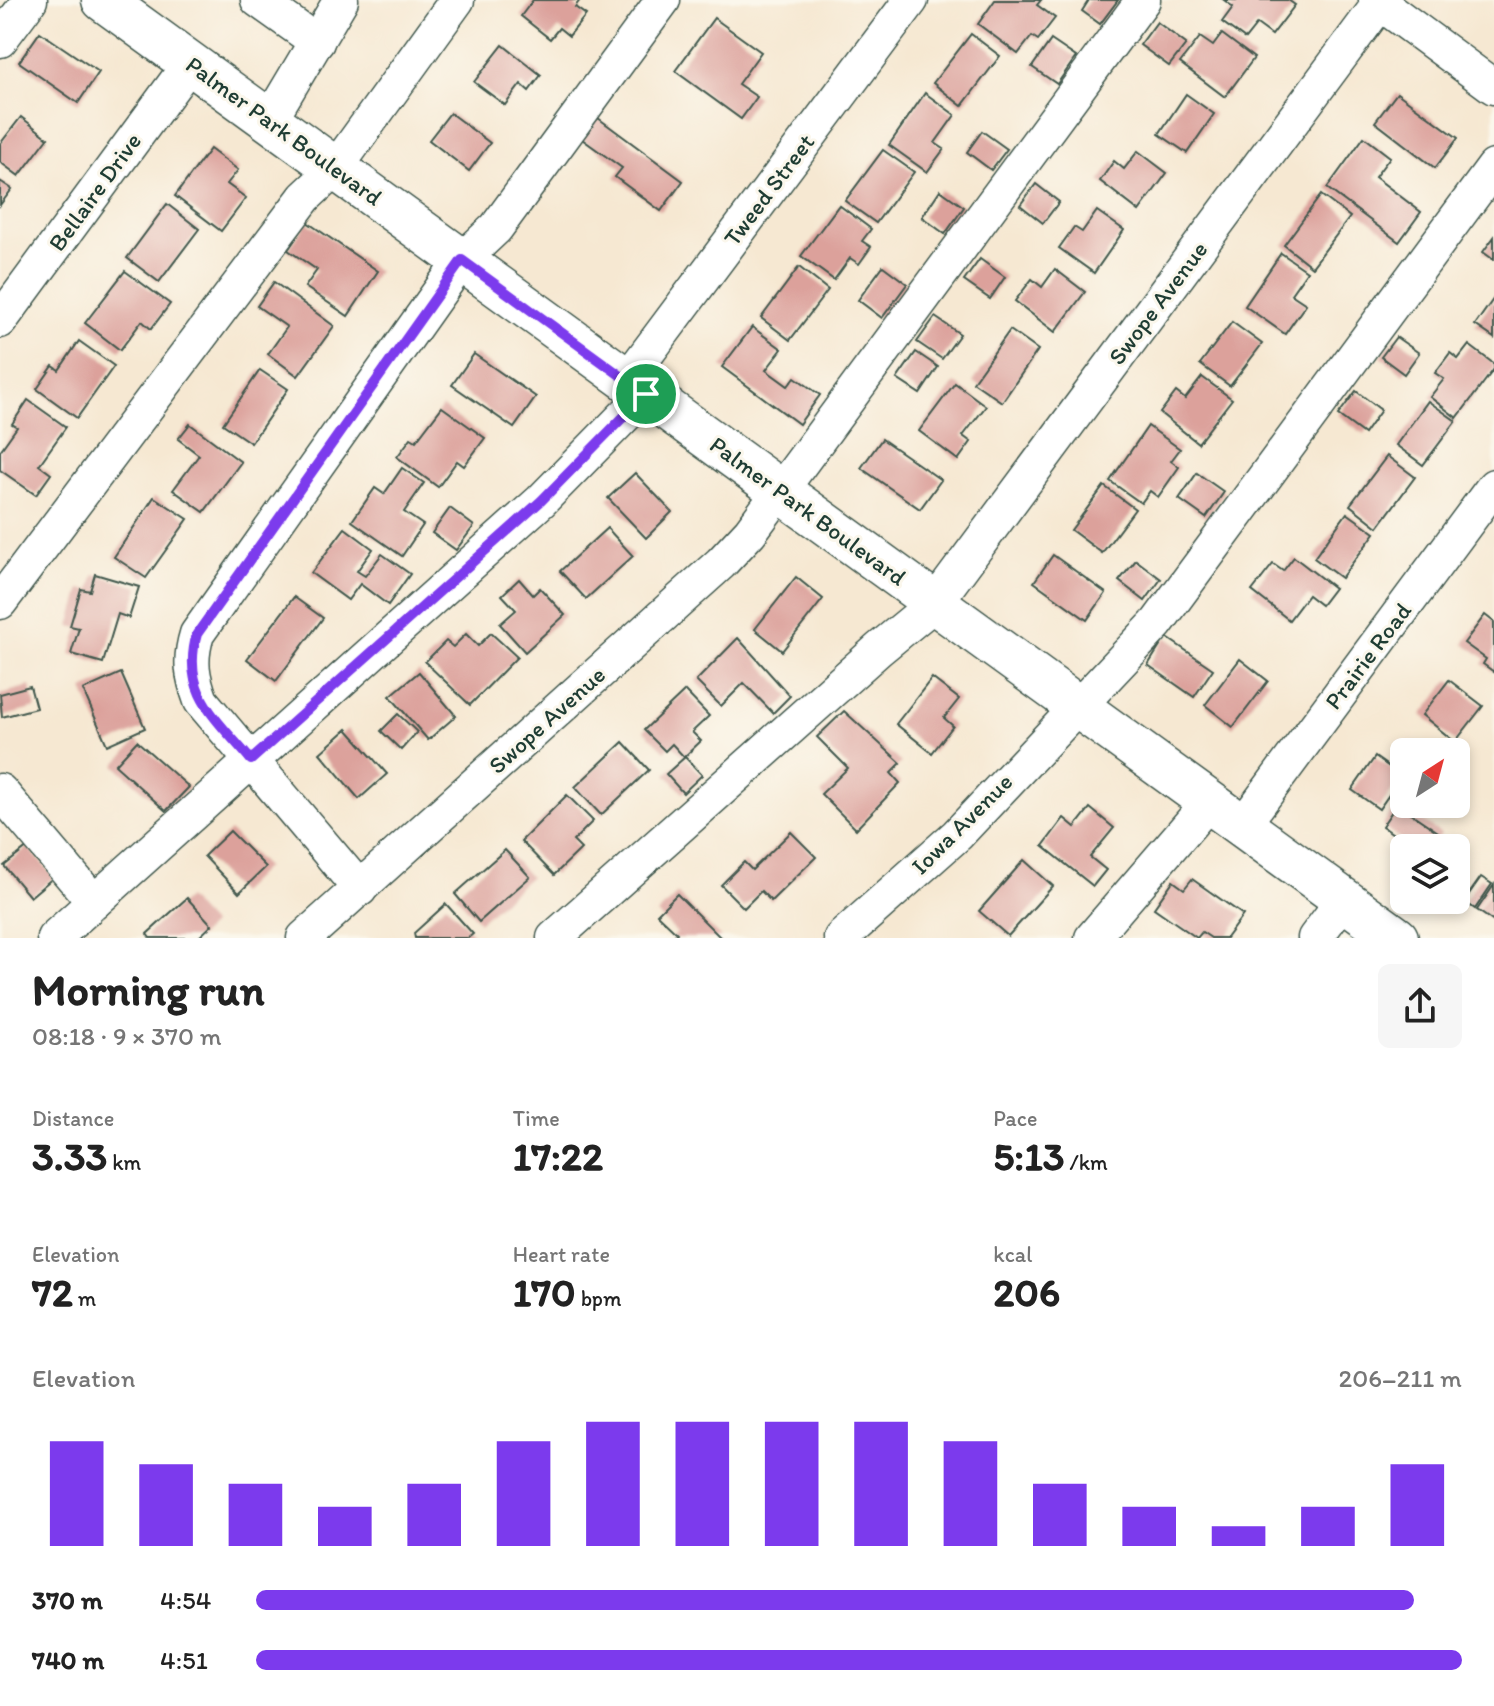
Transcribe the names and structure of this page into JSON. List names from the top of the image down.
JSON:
{
  "streets": {
    "main road": ["Palmer Park Boulevard"],
    "street": [
      "Tweed Street",
      "Bellaire Drive",
      "Swope Avenue",
      "Prairie Road",
      "Iowa Avenue"
    ]
  },
  "crossings": [
    ["Palmer Park Boulevard", "Tweed Street"],
    ["Palmer Park Boulevard", "Bellaire Drive"],
    ["Palmer Park Boulevard", "Swope Avenue"],
    ["Palmer Park Boulevard", "Prairie Road"],
    ["Palmer Park Boulevard", "Iowa Avenue"]
  ],
  "north": "top right",
  "page": {
    "heading": ["Morning run", "08:18 · 9 × 370 m"],
    "stats": [
      ["Distance", "3.33 km"],
      ["Time", "17:22"],
      ["Pace", "5:13 /km"],
      ["Elevation", "72 m"],
      ["Heart rate", "170 bpm"],
      ["kcal", "206"]
    ],
    "chart": ["Elevation", "206–211 m"],
    "list": [
      {
        "name": "370 m",
        "note": "4:54"
      },
      {
        "name": "740 m",
        "note": "4:51"
      }
    ]
  }
}
